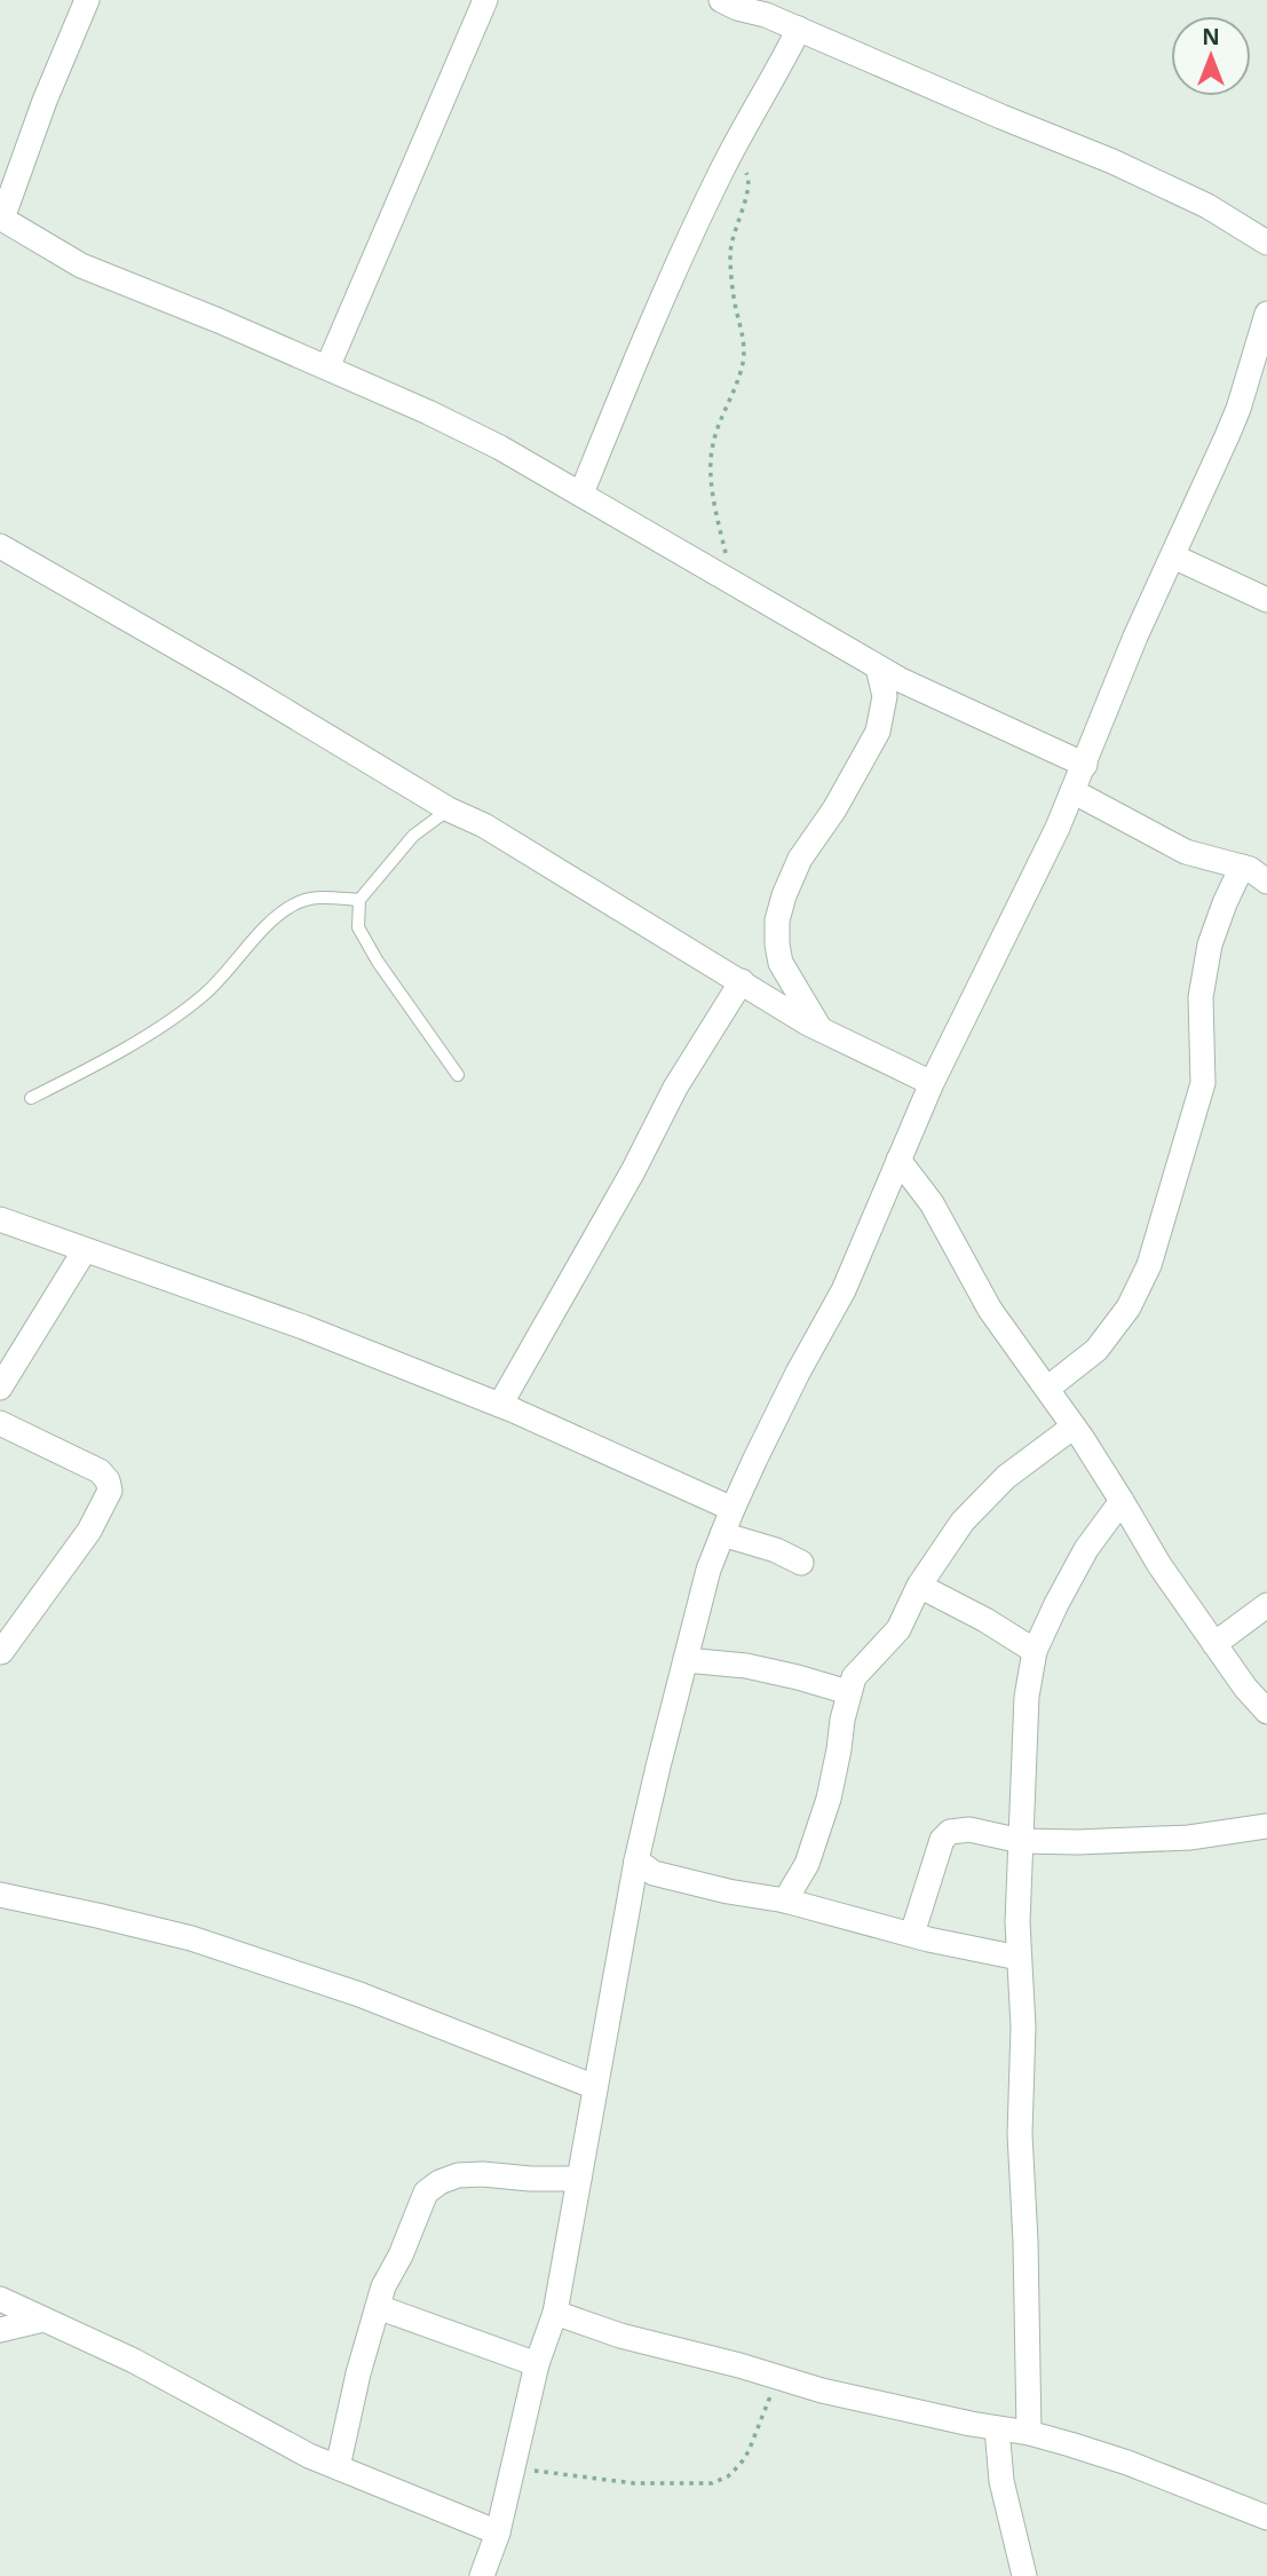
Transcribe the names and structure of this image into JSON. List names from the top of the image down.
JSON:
{
  "north": "top"
}
